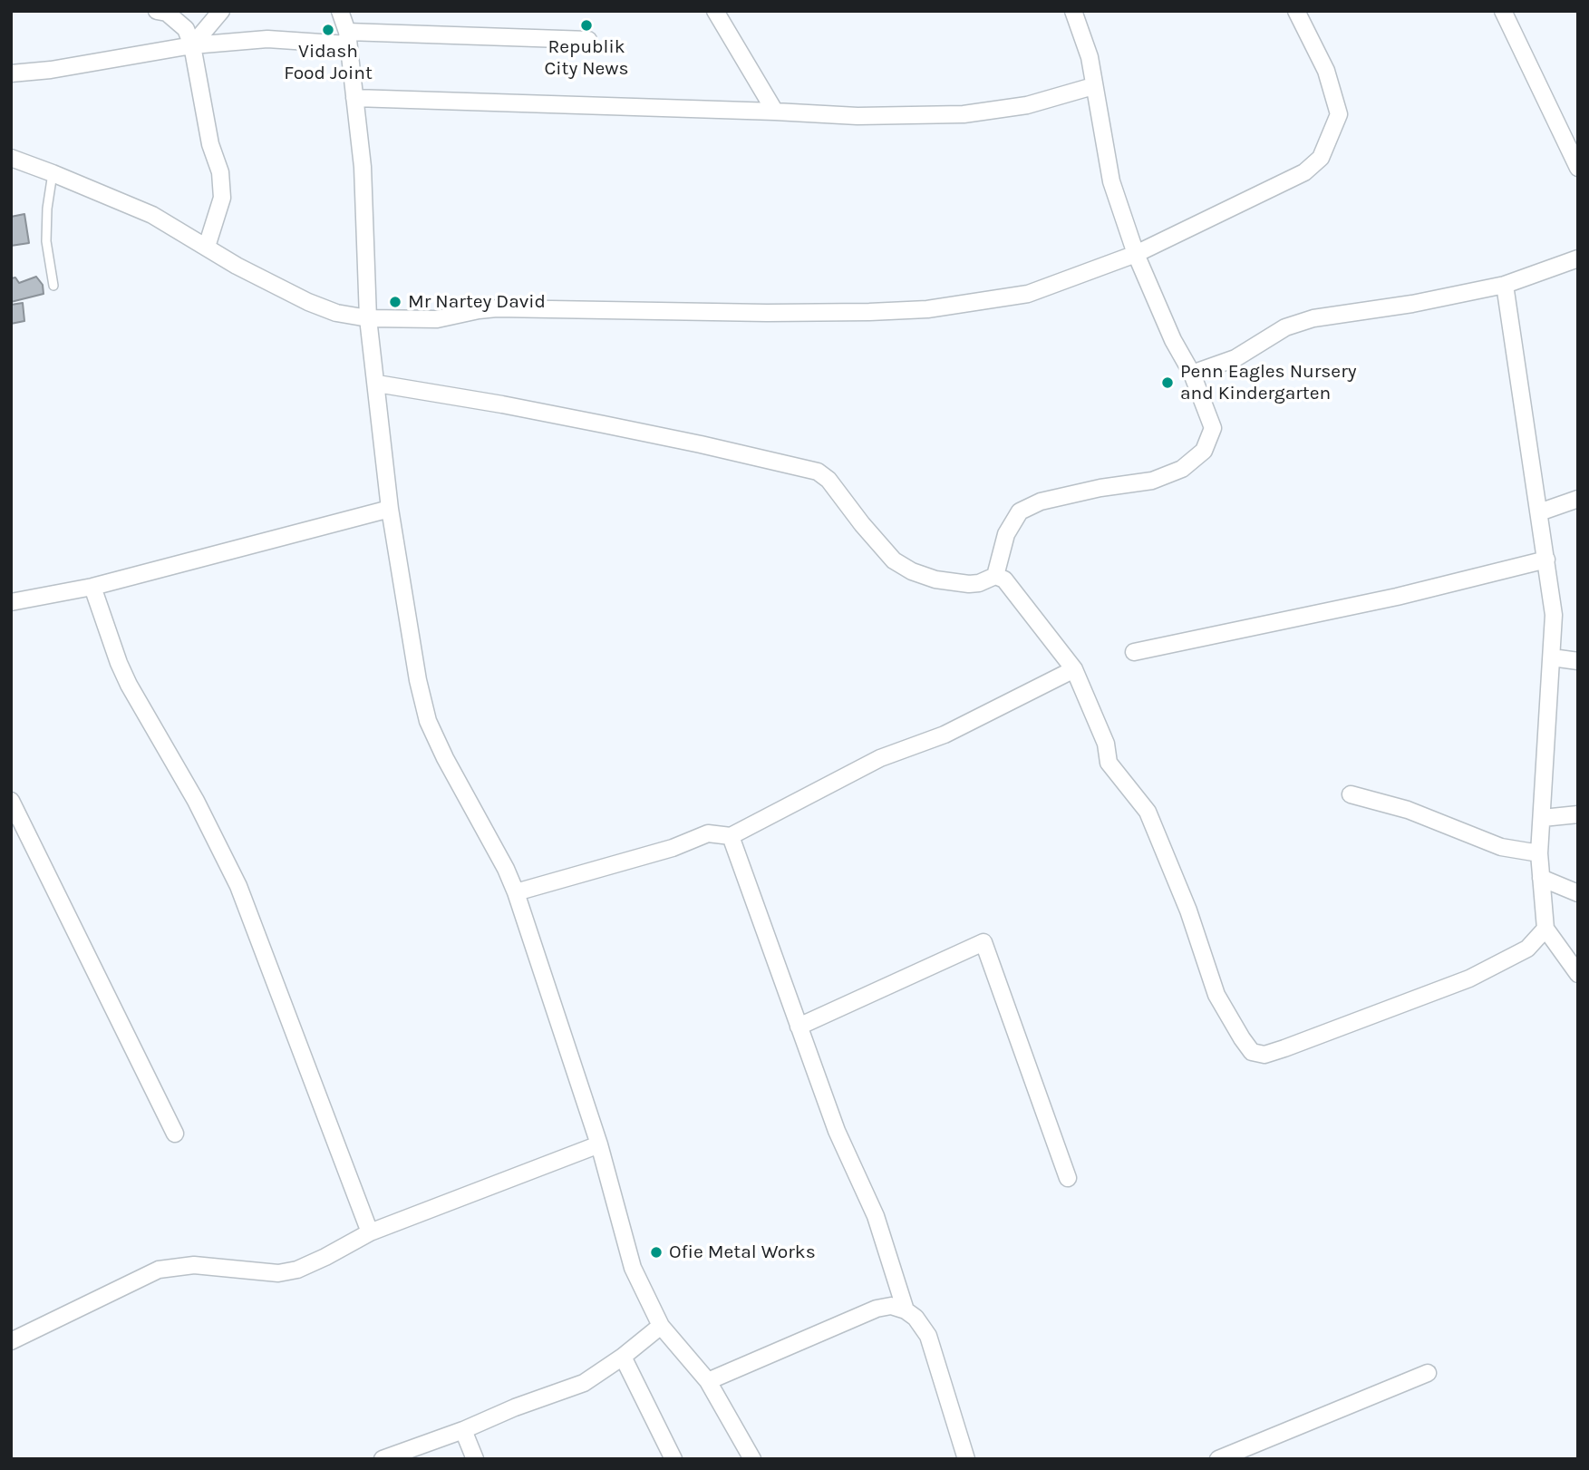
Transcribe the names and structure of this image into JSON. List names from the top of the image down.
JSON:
{
  "places": [
    "Republik City News",
    "Vidash Food Joint",
    "Mr Nartey David",
    "Penn Eagles Nursery and Kindergarten",
    "Ofie Metal Works"
  ]
}
